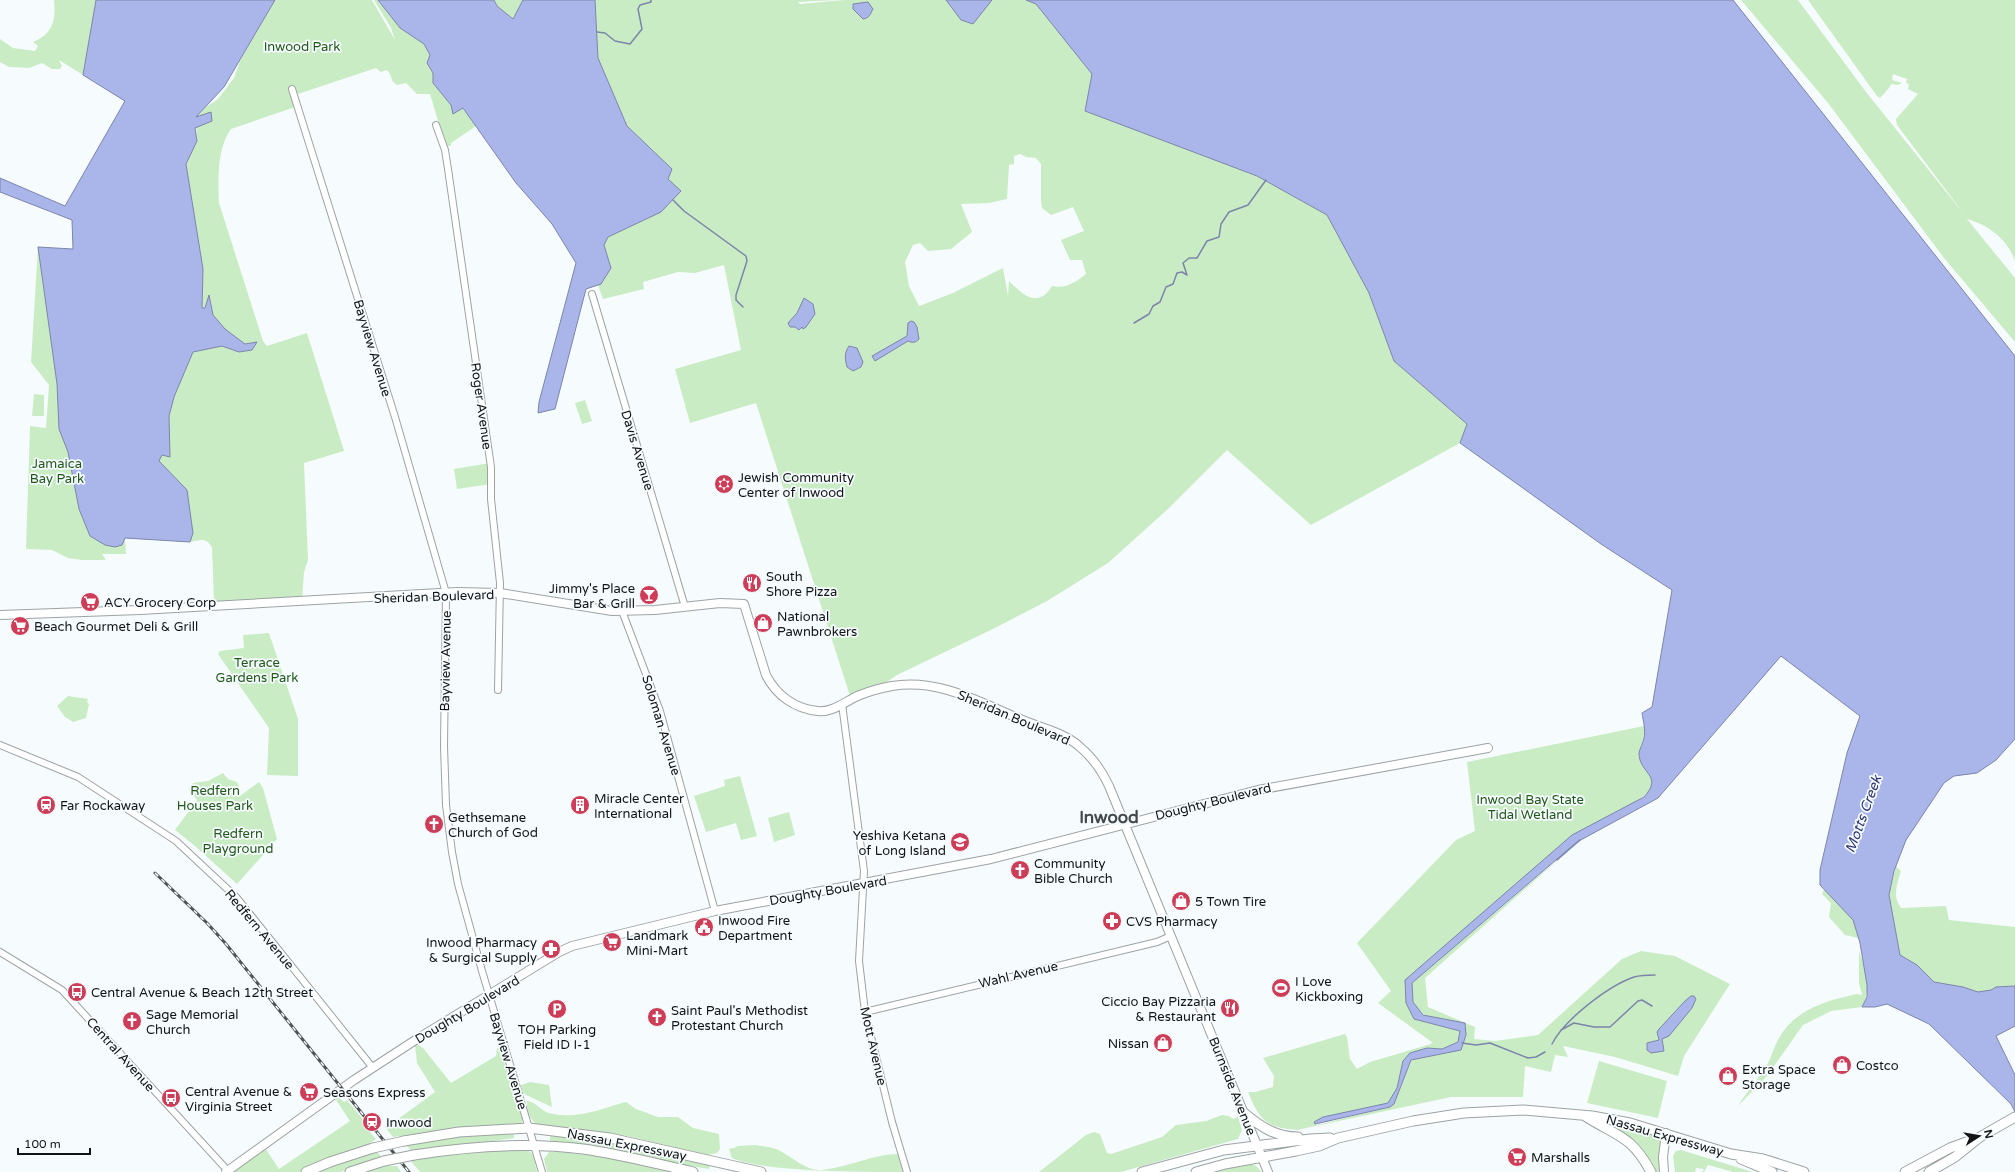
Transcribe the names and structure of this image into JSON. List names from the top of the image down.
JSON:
{
  "streets": {
    "highway": ["Nassau Expressway"],
    "main road": ["Sheridan Boulevard", "Doughty Boulevard", "Burnside Avenue"],
    "street": [
      "Bayview Avenue",
      "Roger Avenue",
      "Davis Avenue",
      "Soloman Avenue",
      "Redfern Avenue",
      "Wahl Avenue",
      "Mott Avenue",
      "Central Avenue"
    ]
  },
  "crossings": [
    ["Bayview Avenue", "Sheridan Boulevard"],
    ["Bayview Avenue", "Doughty Boulevard"],
    ["Bayview Avenue", "Nassau Expressway"],
    ["Roger Avenue", "Sheridan Boulevard"],
    ["Davis Avenue", "Sheridan Boulevard"],
    ["Sheridan Boulevard", "Soloman Avenue"],
    ["Sheridan Boulevard", "Doughty Boulevard"],
    ["Sheridan Boulevard", "Mott Avenue"],
    ["Sheridan Boulevard", "Burnside Avenue"],
    ["Soloman Avenue", "Doughty Boulevard"],
    ["Doughty Boulevard", "Redfern Avenue"],
    ["Doughty Boulevard", "Mott Avenue"],
    ["Doughty Boulevard", "Central Avenue"],
    ["Doughty Boulevard", "Burnside Avenue"],
    ["Wahl Avenue", "Mott Avenue"],
    ["Wahl Avenue", "Burnside Avenue"],
    ["Burnside Avenue", "Nassau Expressway"]
  ],
  "districts": ["Inwood"],
  "water": ["Motts Creek"],
  "parks": [
    "Inwood Park",
    "Jamaica Bay Park",
    "Terrace Gardens Park",
    "Redfern Houses Park",
    "Inwood Bay State Tidal Wetland",
    "Redfern Playground"
  ],
  "places": {
    "synagogue": ["Jewish Community Center of Inwood"],
    "restaurant": ["South Shore Pizza", "Ciccio Bay Pizzaria & Restaurant"],
    "bar": ["Jimmy's Place Bar & Grill"],
    "supermarket": [
      "ACY Grocery Corp",
      "Beach Gourmet Deli & Grill",
      "Landmark Mini-Mart",
      "Seasons Express",
      "Marshalls"
    ],
    "shop": [
      "National Pawnbrokers",
      "5 Town Tire",
      "Nissan",
      "Costco",
      "Extra Space Storage"
    ],
    "station": ["Far Rockaway", "Inwood"],
    "building": ["Miracle Center International"],
    "church": [
      "Gethsemane Church of God",
      "Community Bible Church",
      "Saint Paul's Methodist Protestant Church",
      "Sage Memorial Church"
    ],
    "school or university": ["Yeshiva Ketana of Long Island"],
    "pharmacy": ["CVS Pharmacy", "Inwood Pharmacy & Surgical Supply"],
    "public building": ["Inwood Fire Department"],
    "sports": ["I Love Kickboxing"],
    "bus stop": ["Central Avenue & Beach 12th Street", "Central Avenue & Virginia Street"],
    "parking": ["TOH Parking Field ID I-1"]
  },
  "scale_bar": "100 m",
  "north": "right"
}
